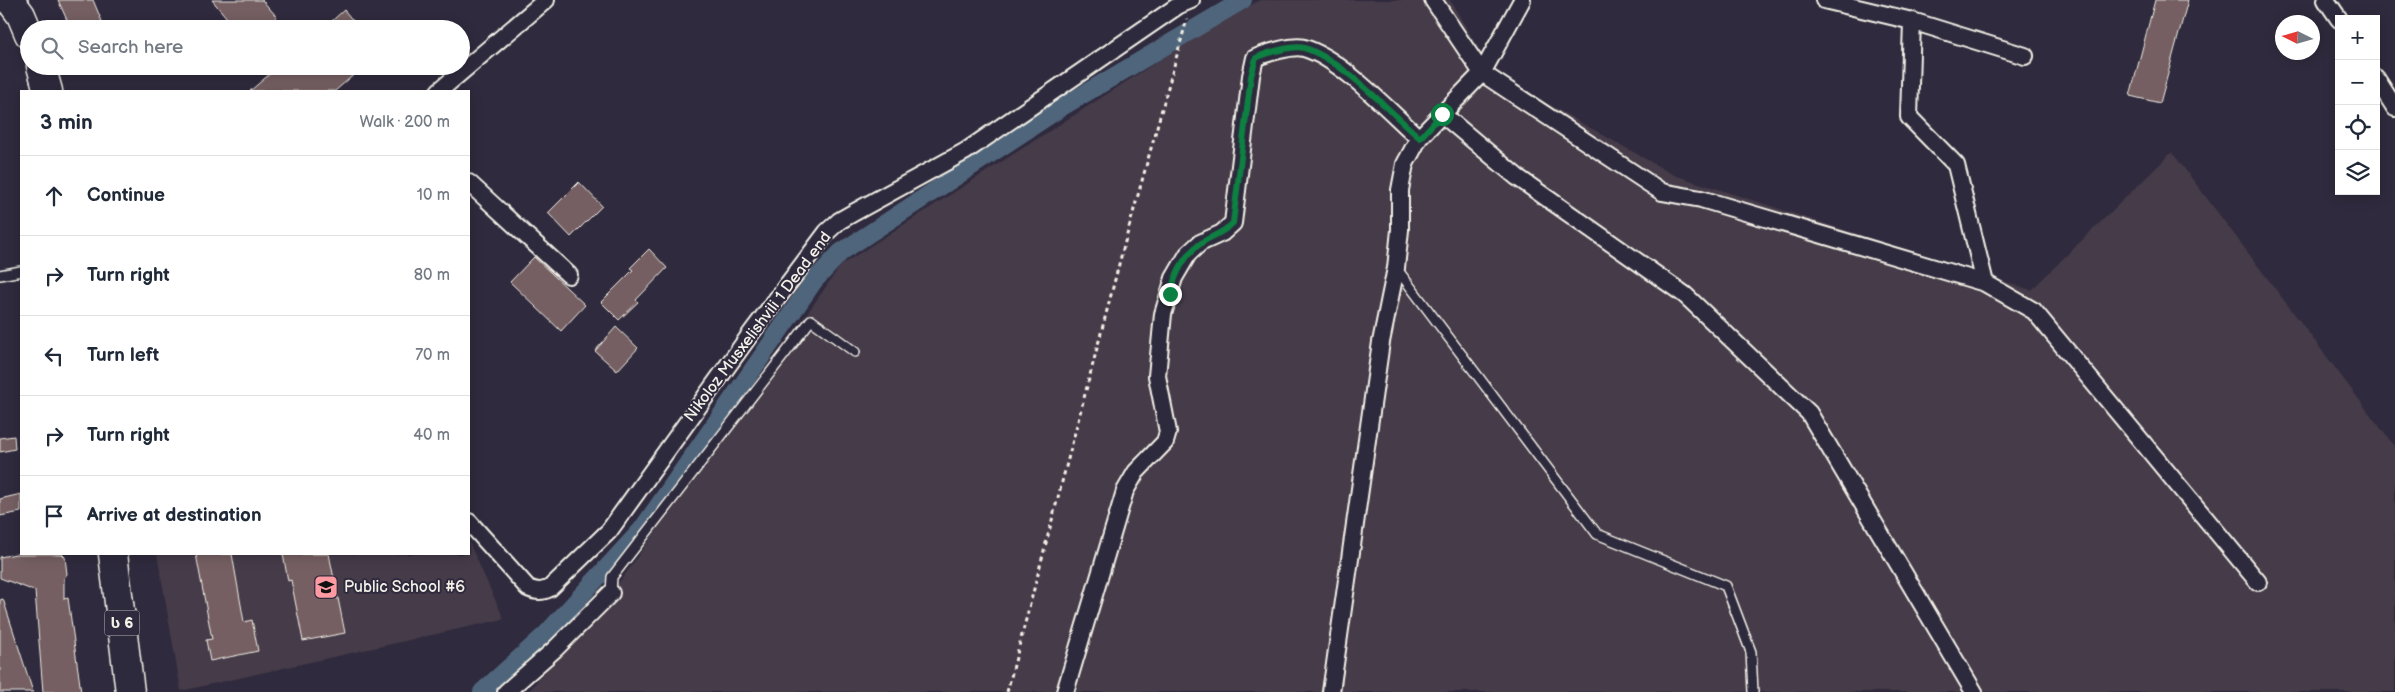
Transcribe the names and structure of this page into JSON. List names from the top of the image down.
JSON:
{
  "streets": {
    "highway": ["ს 6"],
    "street": ["Nikoloz Musxelishvili 1 Dead end"]
  },
  "places": {
    "school or university": ["Public School #6"]
  },
  "north": "left",
  "page": {
    "map_buttons": ["+", "−"],
    "search": "Search here",
    "heading": ["3 min", "Walk · 200 m"],
    "list": [
      ["Continue", "10 m"],
      ["Turn right", "80 m"],
      ["Turn left", "70 m"],
      ["Turn right", "40 m"],
      "Arrive at destination"
    ]
  }
}
